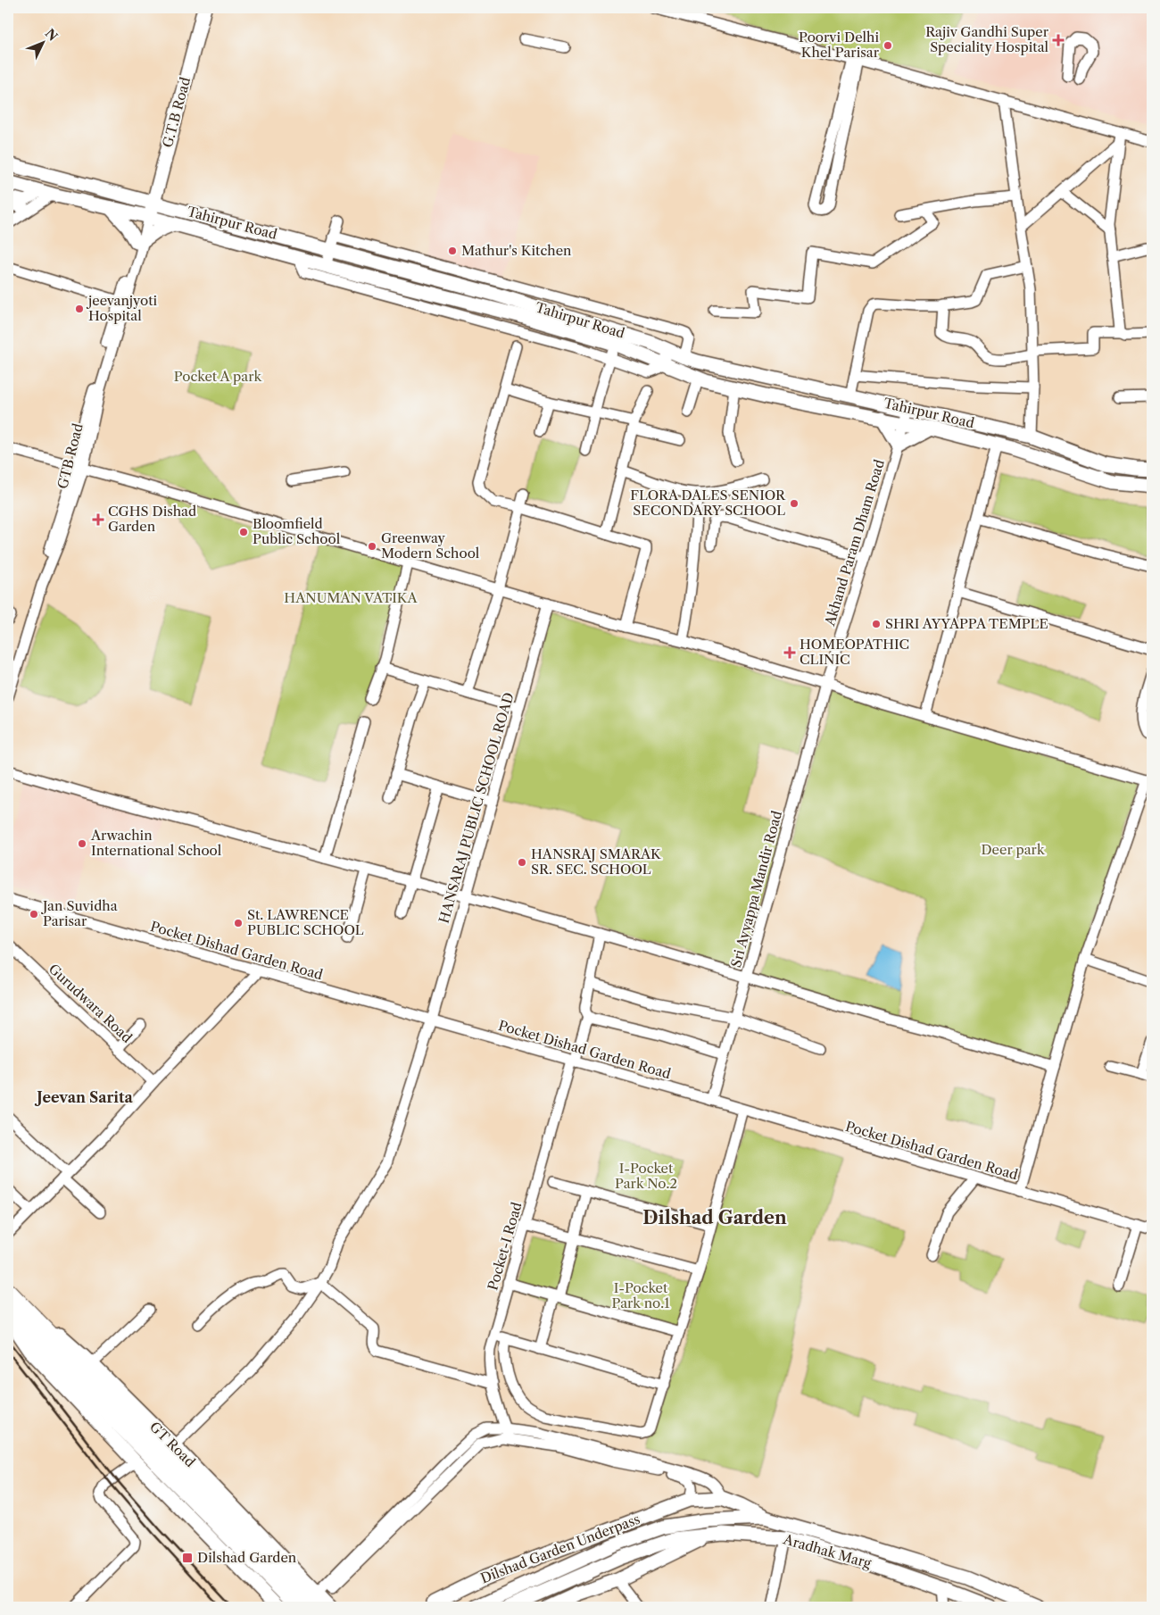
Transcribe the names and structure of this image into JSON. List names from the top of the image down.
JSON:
{
  "streets": {
    "highway": ["GT Road"],
    "main road": [
      "G.T.B Road",
      "Tahirpur Road",
      "Dilshad Garden Underpass",
      "Aradhak Marg"
    ],
    "street": [
      "GTB Road",
      "Akhand Param Dham Road",
      "HANSARAJ PUBLIC SCHOOL ROAD",
      "Sri Ayyappa Mandir Road",
      "Pocket Dishad Garden Road",
      "Gurudwara Road",
      "Pocket-I Road"
    ]
  },
  "crossings": [
    ["G.T.B Road", "Tahirpur Road"],
    ["G.T.B Road", "GTB Road"],
    ["Tahirpur Road", "GTB Road"],
    ["Tahirpur Road", "Akhand Param Dham Road"],
    ["Akhand Param Dham Road", "Sri Ayyappa Mandir Road"],
    ["HANSARAJ PUBLIC SCHOOL ROAD", "Pocket Dishad Garden Road"],
    ["HANSARAJ PUBLIC SCHOOL ROAD", "GT Road"],
    ["Sri Ayyappa Mandir Road", "Pocket Dishad Garden Road"],
    ["Pocket Dishad Garden Road", "Pocket-I Road"],
    ["Dilshad Garden Underpass", "Aradhak Marg"]
  ],
  "districts": ["Jeevan Sarita", "Dilshad Garden"],
  "parks": [
    "Pocket A park",
    "HANUMAN VATIKA",
    "Deer park",
    "I-Pocket Park No.2",
    "I-Pocket Park no.1"
  ],
  "places": {
    "health": ["Rajiv Gandhi Super Speciality Hospital", "CGHS Dishad Garden", "HOMEOPATHIC CLINIC"],
    "other": [
      "Poorvi Delhi Khel Parisar",
      "Mathur's Kitchen",
      "jeevanjyoti Hospital",
      "FLORA DALES SENIOR SECONDARY SCHOOL",
      "Bloomfield Public School",
      "Greenway Modern School",
      "SHRI AYYAPPA TEMPLE",
      "Arwachin International School",
      "HANSRAJ SMARAK SR. SEC. SCHOOL",
      "Jan Suvidha Parisar",
      "St. LAWRENCE PUBLIC SCHOOL"
    ],
    "transit": ["Dilshad Garden"]
  },
  "north": "top right"
}
